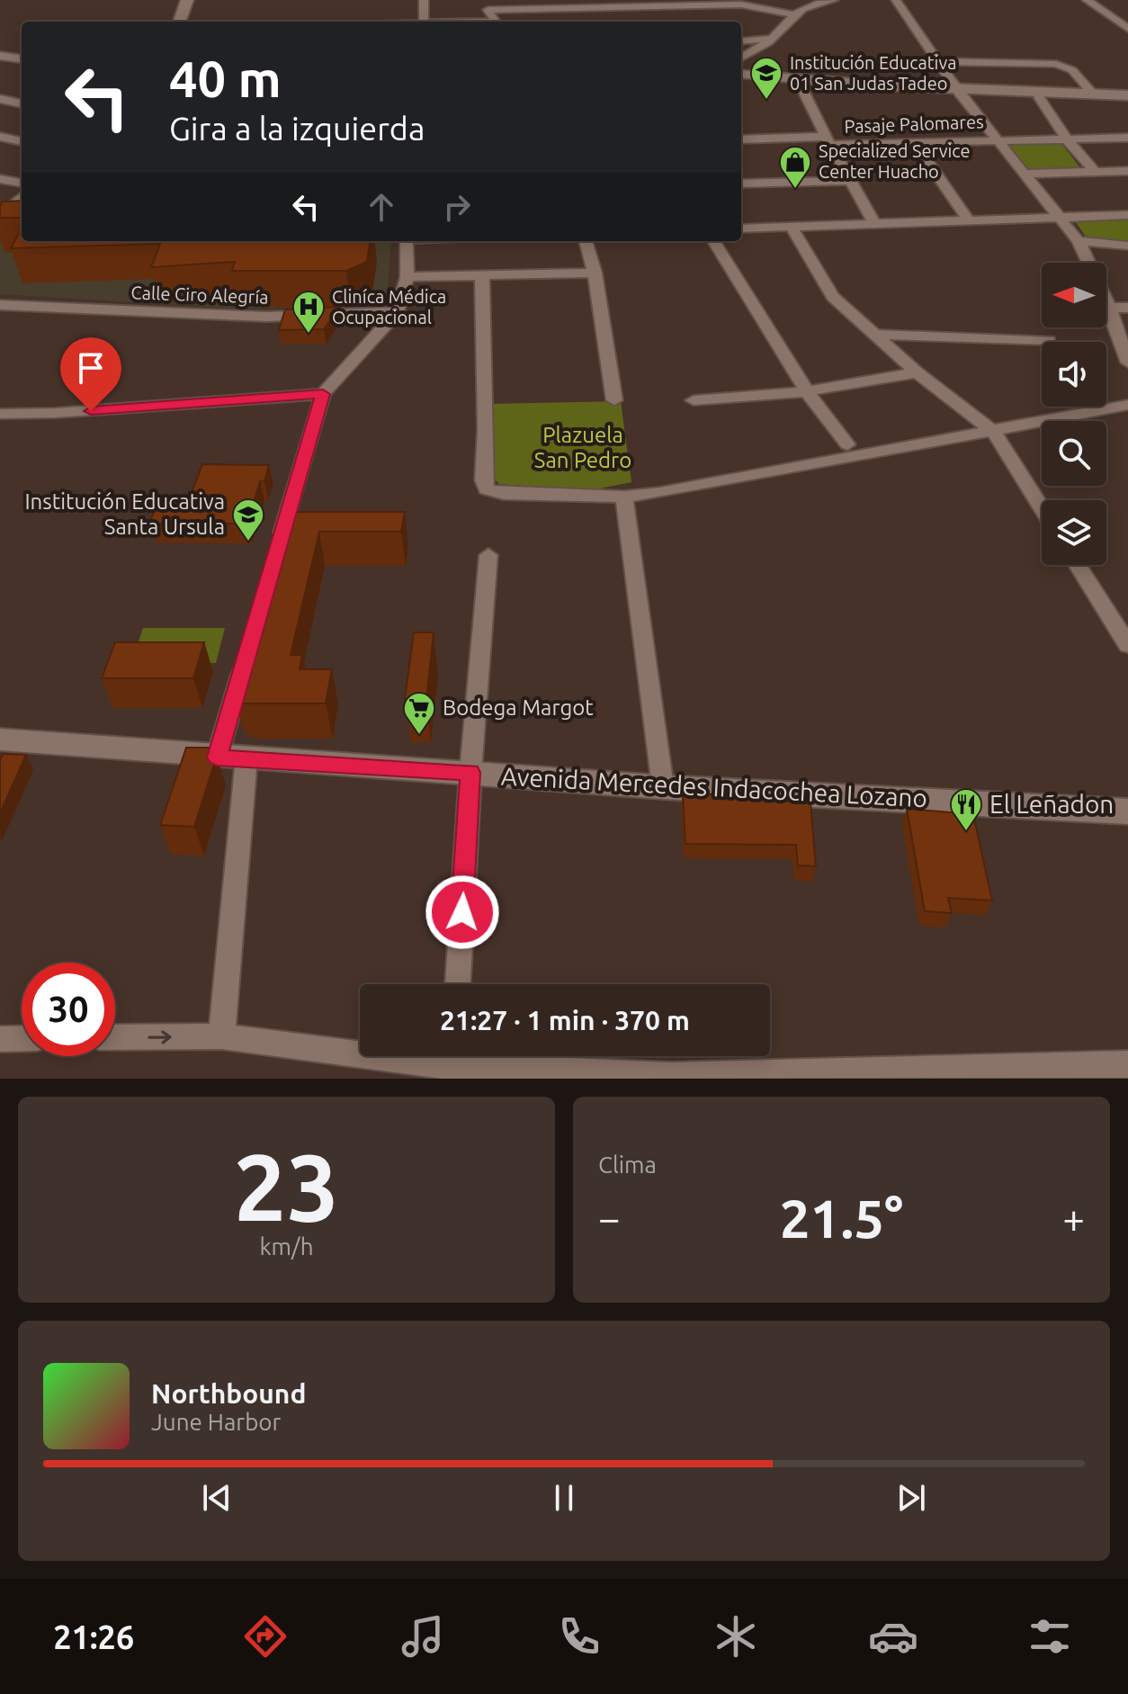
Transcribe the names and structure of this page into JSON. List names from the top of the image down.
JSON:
{
  "streets": {
    "street": ["Pasaje Palomares", "Calle Ciro Alegría", "Avenida Mercedes Indacochea Lozano"]
  },
  "parks": ["Plazuela San Pedro"],
  "places": {
    "school or university": ["Institución Educativa 01 San Judas Tadeo", "Institución Educativa Santa Ursula"],
    "shop": ["Specialized Service Center Huacho"],
    "hospital": ["Cliníca Médica Ocupacional"],
    "supermarket": ["Bodega Margot"],
    "restaurant": ["El Leñadon"]
  },
  "north": "left",
  "page": {
    "turn": ["40 m", "Gira a la izquierda"],
    "limit": "30",
    "trip": "21:27 · 1 min · 370 m",
    "tile": [
      ["23", "km/h"],
      "Clima"
    ],
    "heat": ["−", "21.5°", "+"],
    "song": ["Northbound", "June Harbor"],
    "tabs": "21:26"
  }
}
